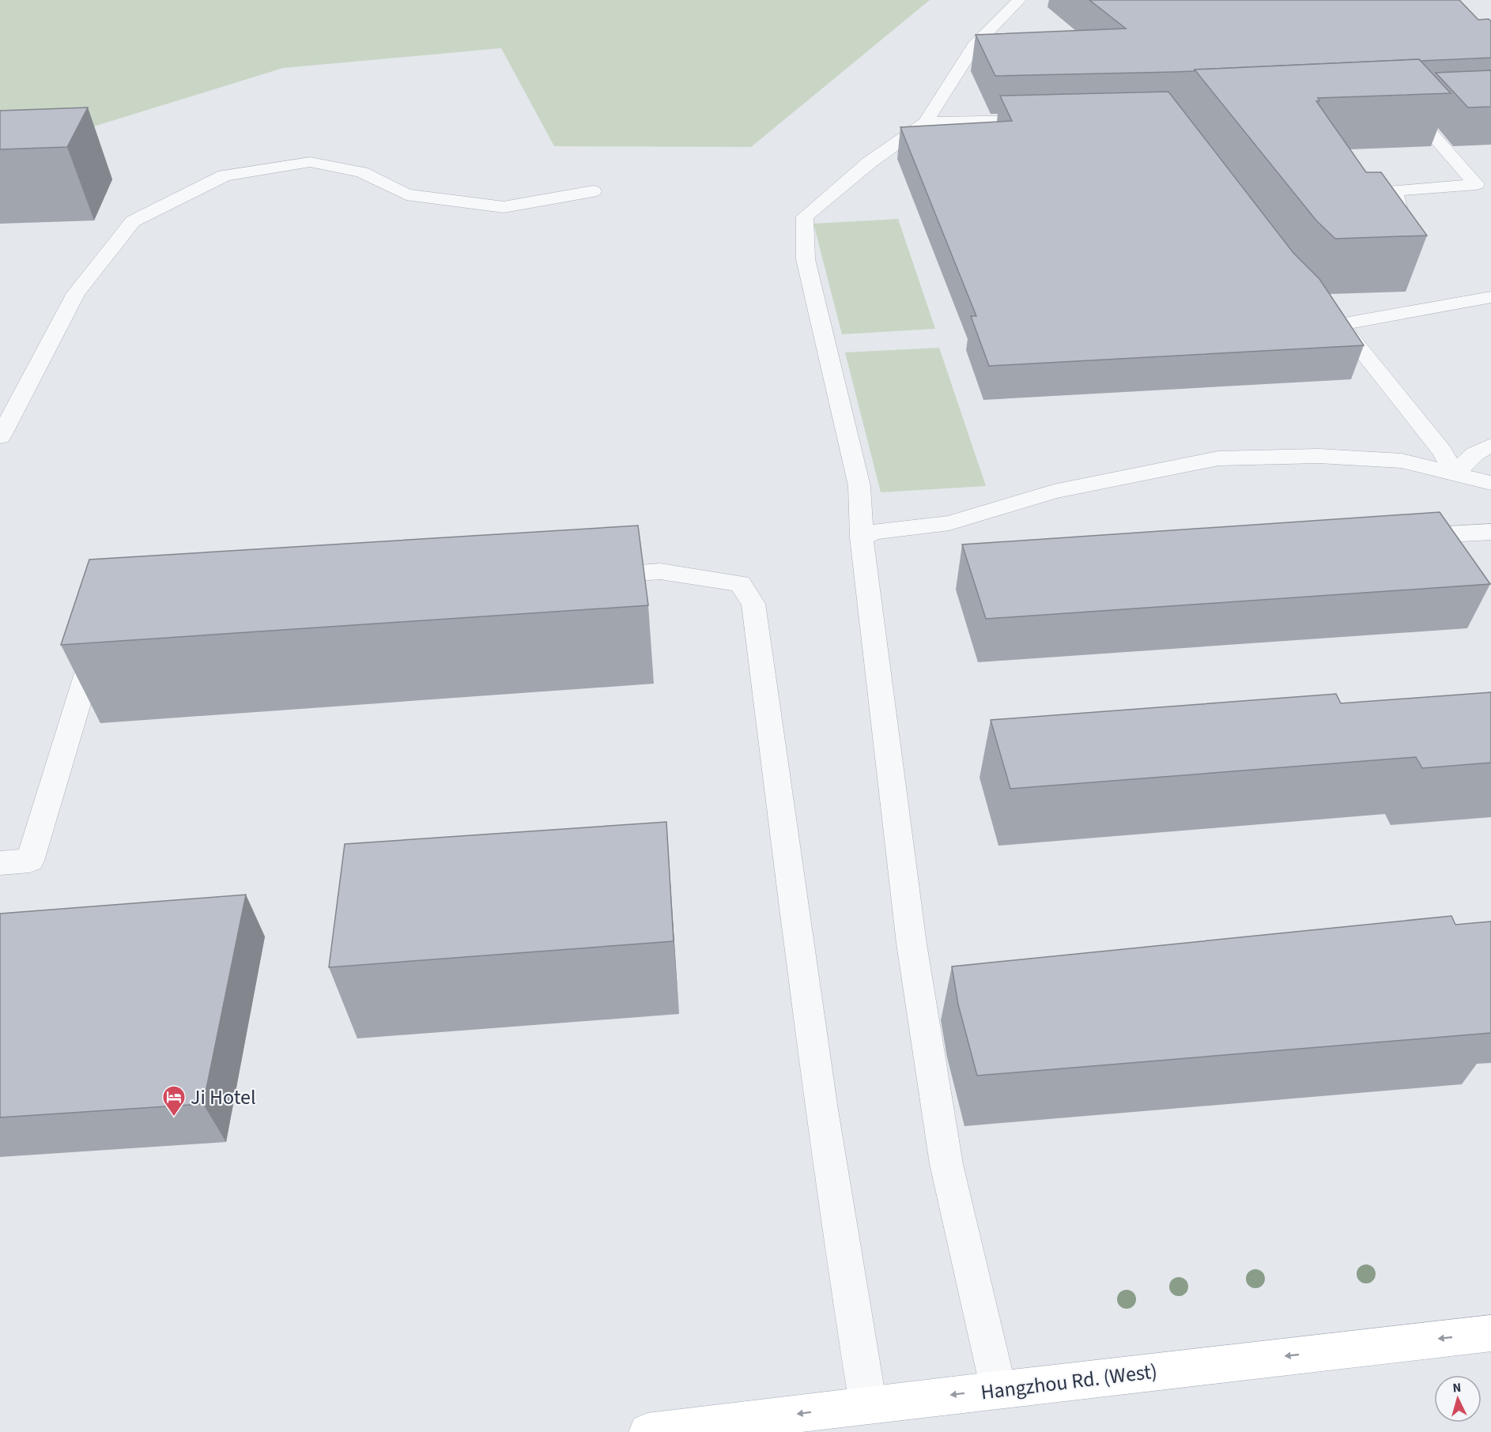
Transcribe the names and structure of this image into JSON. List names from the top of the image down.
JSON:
{
  "streets": {
    "main road": ["Hangzhou Rd. (West)"]
  },
  "one_way": ["Hangzhou Rd. (West)"],
  "places": {
    "hotel": ["Ji Hotel"]
  },
  "north": "top"
}
